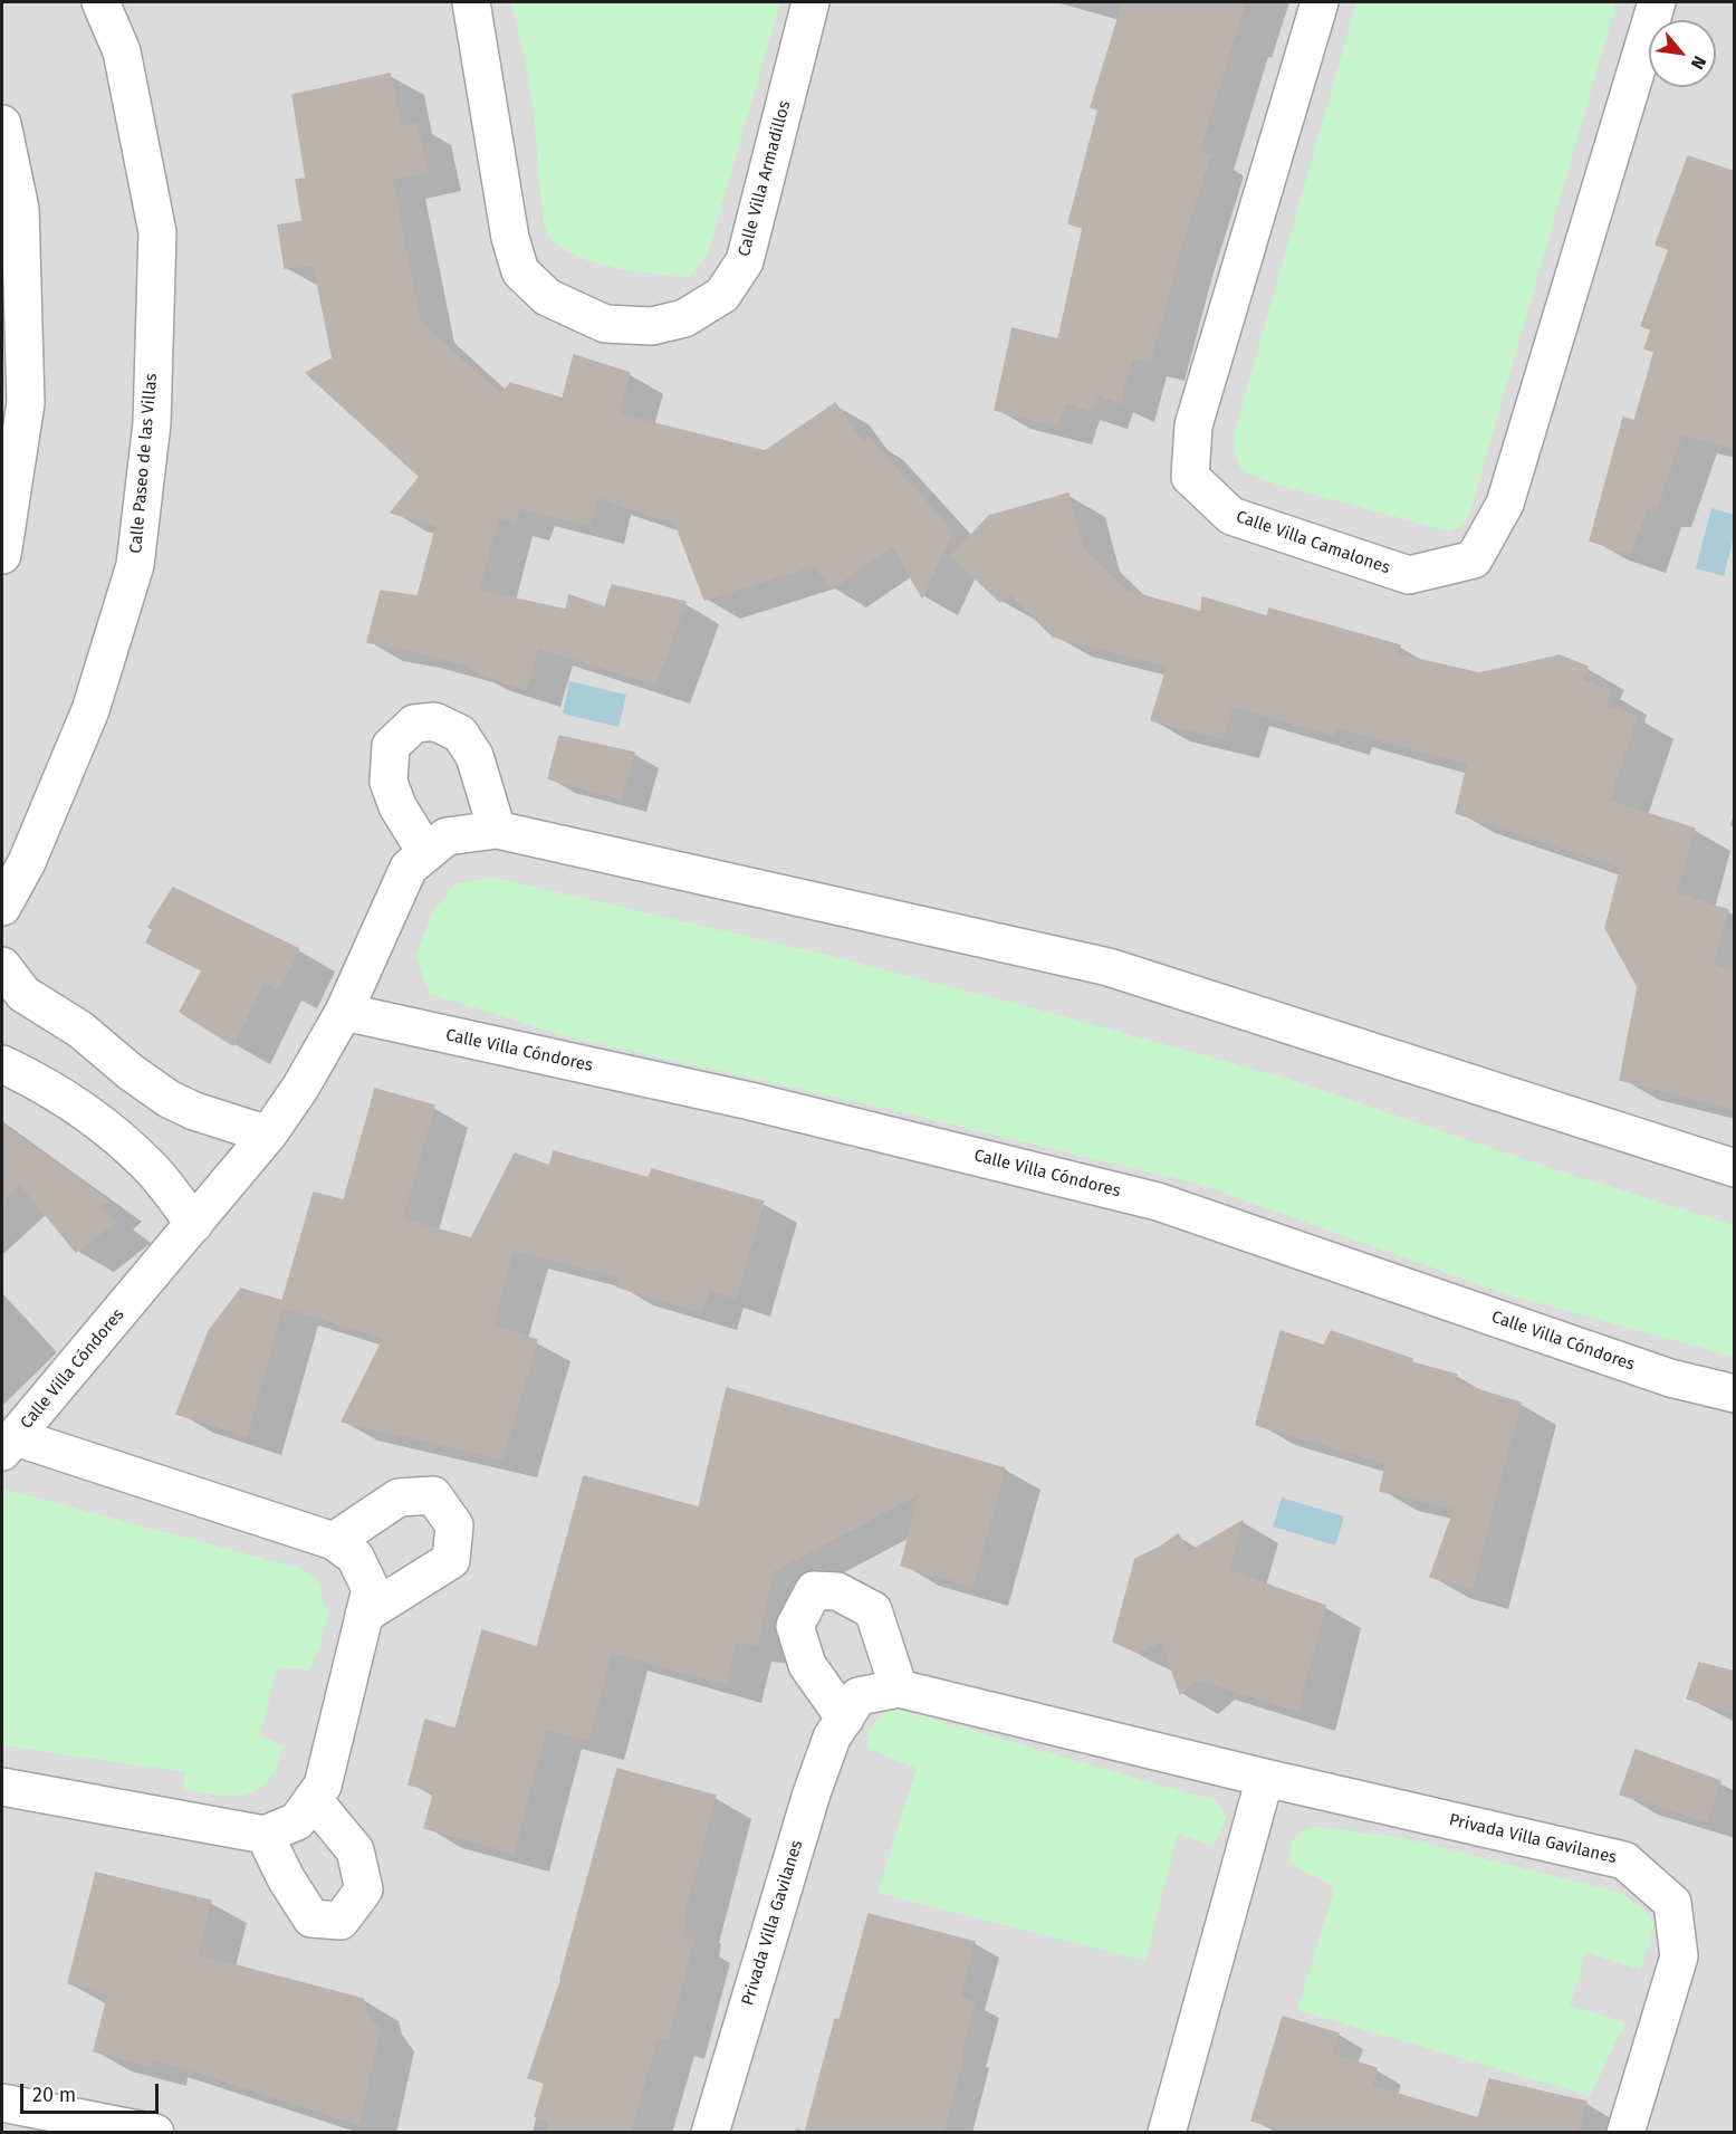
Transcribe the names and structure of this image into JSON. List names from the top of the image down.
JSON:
{
  "streets": {
    "street": [
      "Calle Villa Armadillos",
      "Calle Paseo de las Villas",
      "Calle Villa Camalones",
      "Calle Villa Cóndores",
      "Privada Villa Gavilanes"
    ]
  },
  "scale_bar": "20 m",
  "north": "bottom right"
}
